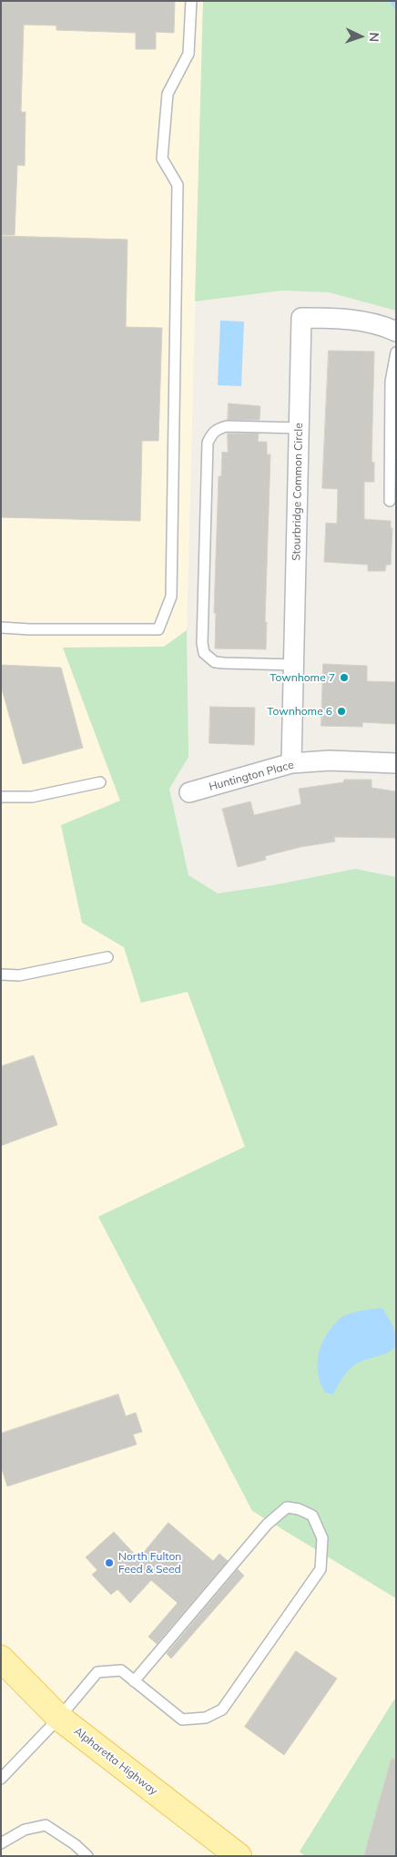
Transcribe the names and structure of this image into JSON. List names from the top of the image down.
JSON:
{
  "streets": {
    "main road": ["Alpharetta Highway"],
    "street": ["Stourbridge Common Circle", "Huntington Place"]
  },
  "crossings": [
    ["Stourbridge Common Circle", "Huntington Place"]
  ],
  "places": ["Townhome 7", "Townhome 6", "North Fulton Feed & Seed"],
  "north": "right"
}
